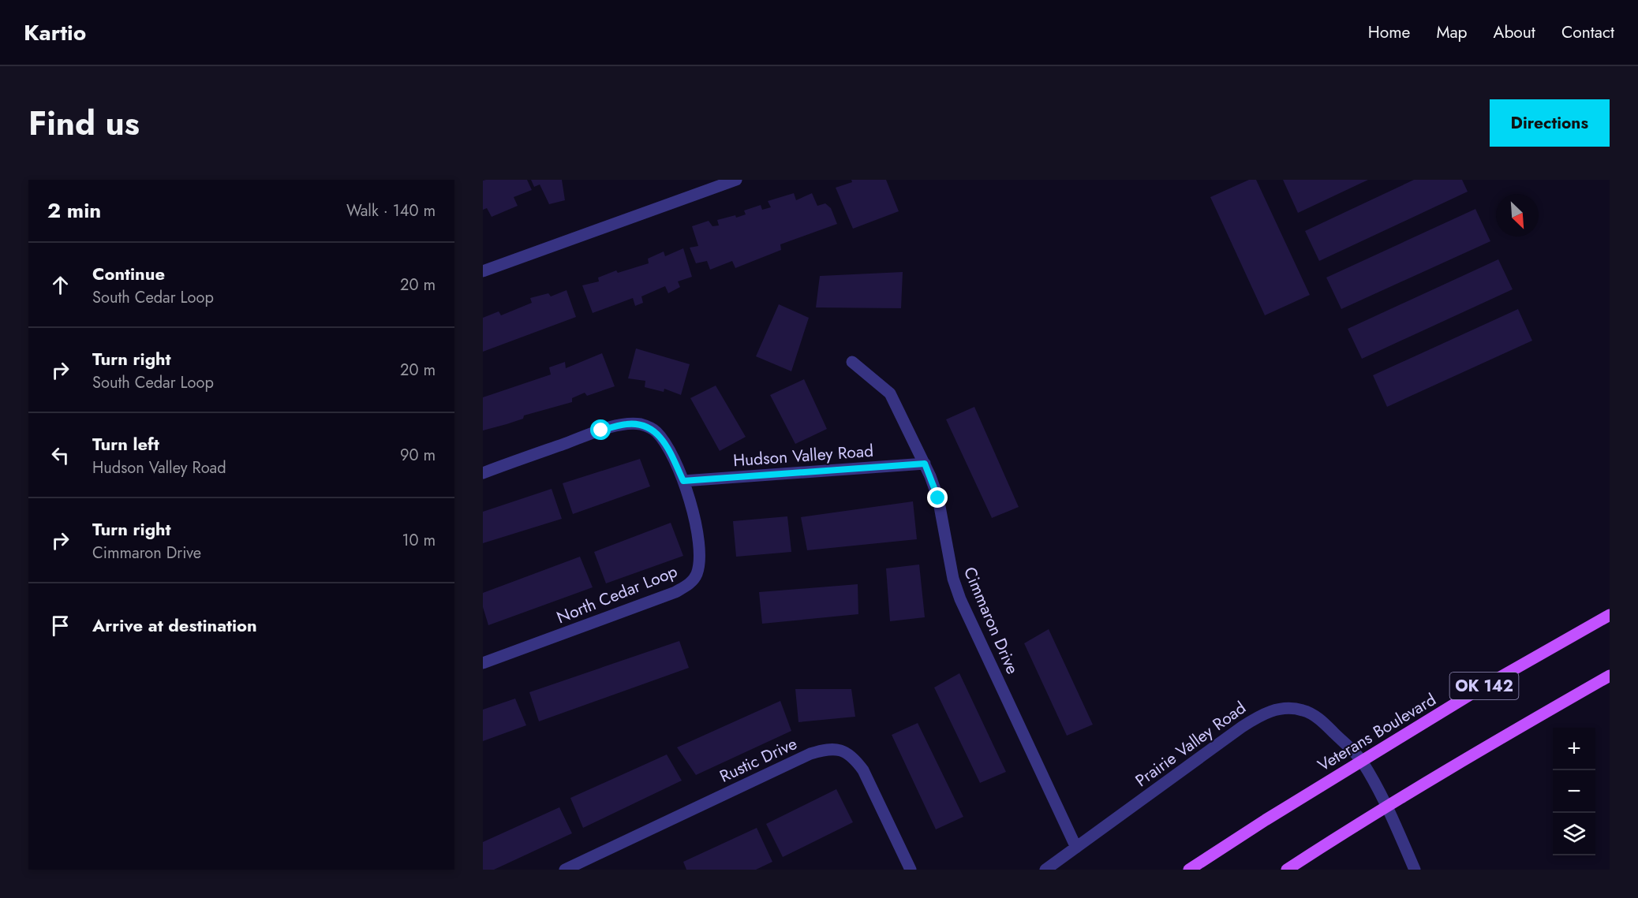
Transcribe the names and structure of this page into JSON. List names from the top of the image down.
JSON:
{
  "streets": {
    "main road": ["OK 142", "Veterans Boulevard"],
    "street": [
      "Hudson Valley Road",
      "North Cedar Loop",
      "Cimmaron Drive",
      "Prairie Valley Road",
      "Rustic Drive"
    ]
  },
  "crossings": [
    ["Hudson Valley Road", "North Cedar Loop"],
    ["Hudson Valley Road", "Cimmaron Drive"],
    ["Cimmaron Drive", "Prairie Valley Road"],
    ["OK 142", "Prairie Valley Road"],
    ["Veterans Boulevard", "Prairie Valley Road"]
  ],
  "north": "bottom right",
  "page": {
    "header": "Kartio",
    "nav": [
      "Home",
      "Map",
      "About",
      "Contact"
    ],
    "title": "Find us",
    "buttons": "Directions",
    "heading": ["2 min", "Walk · 140 m"],
    "list": [
      ["Continue", "South Cedar Loop", "20 m"],
      ["Turn right", "South Cedar Loop", "20 m"],
      ["Turn left", "Hudson Valley Road", "90 m"],
      ["Turn right", "Cimmaron Drive", "10 m"],
      "Arrive at destination"
    ],
    "map_buttons": ["+", "−"]
  }
}
